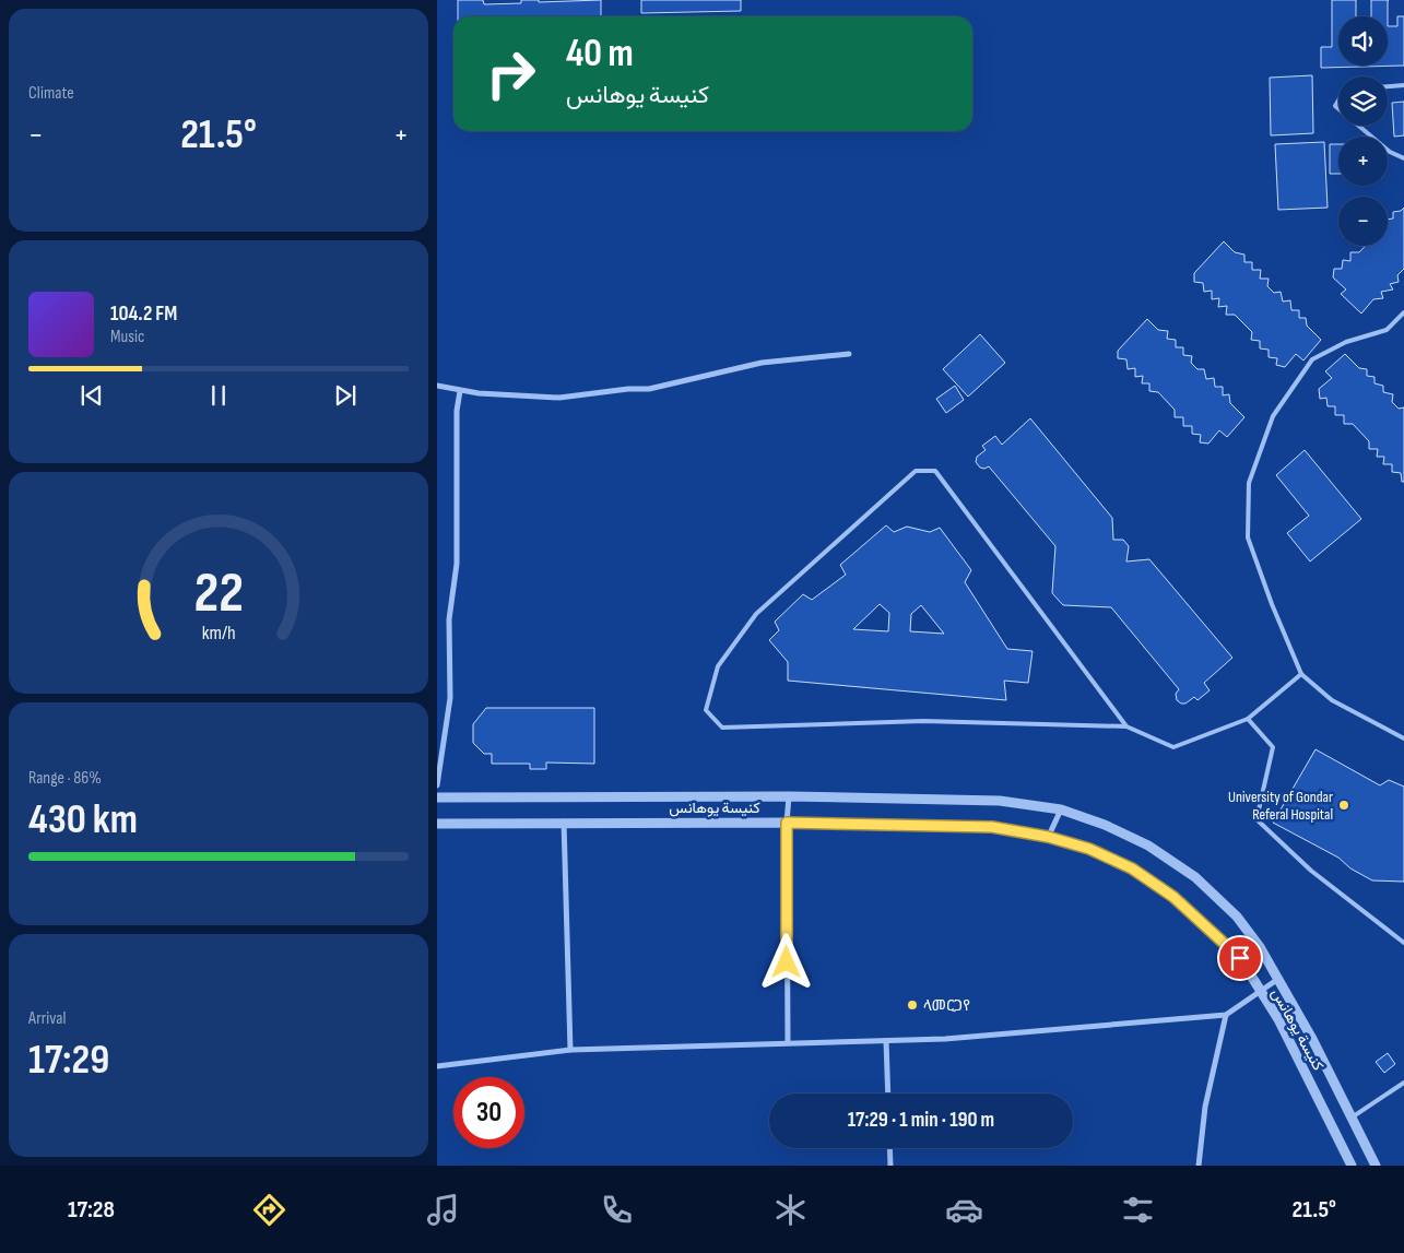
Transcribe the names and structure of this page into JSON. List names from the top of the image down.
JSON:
{
  "streets": {
    "street": ["كنيسة يوهانس"]
  },
  "places": ["University of Gondar Referal Hospital", "ላመርጋየ"],
  "page": {
    "tile": [
      "Climate",
      ["Range · 86%", "430 km"],
      ["Arrival", "17:29"]
    ],
    "map_buttons": ["+", "−"],
    "turn": ["40 m", "كنيسة يوهانس"],
    "heat": ["−", "21.5°", "+"],
    "song": ["104.2 FM", "Music"],
    "limit": "30",
    "trip": "17:29 · 1 min · 190 m",
    "tabs": ["17:28", "21.5°"],
    "gauge": ["22", "km/h"]
  }
}
